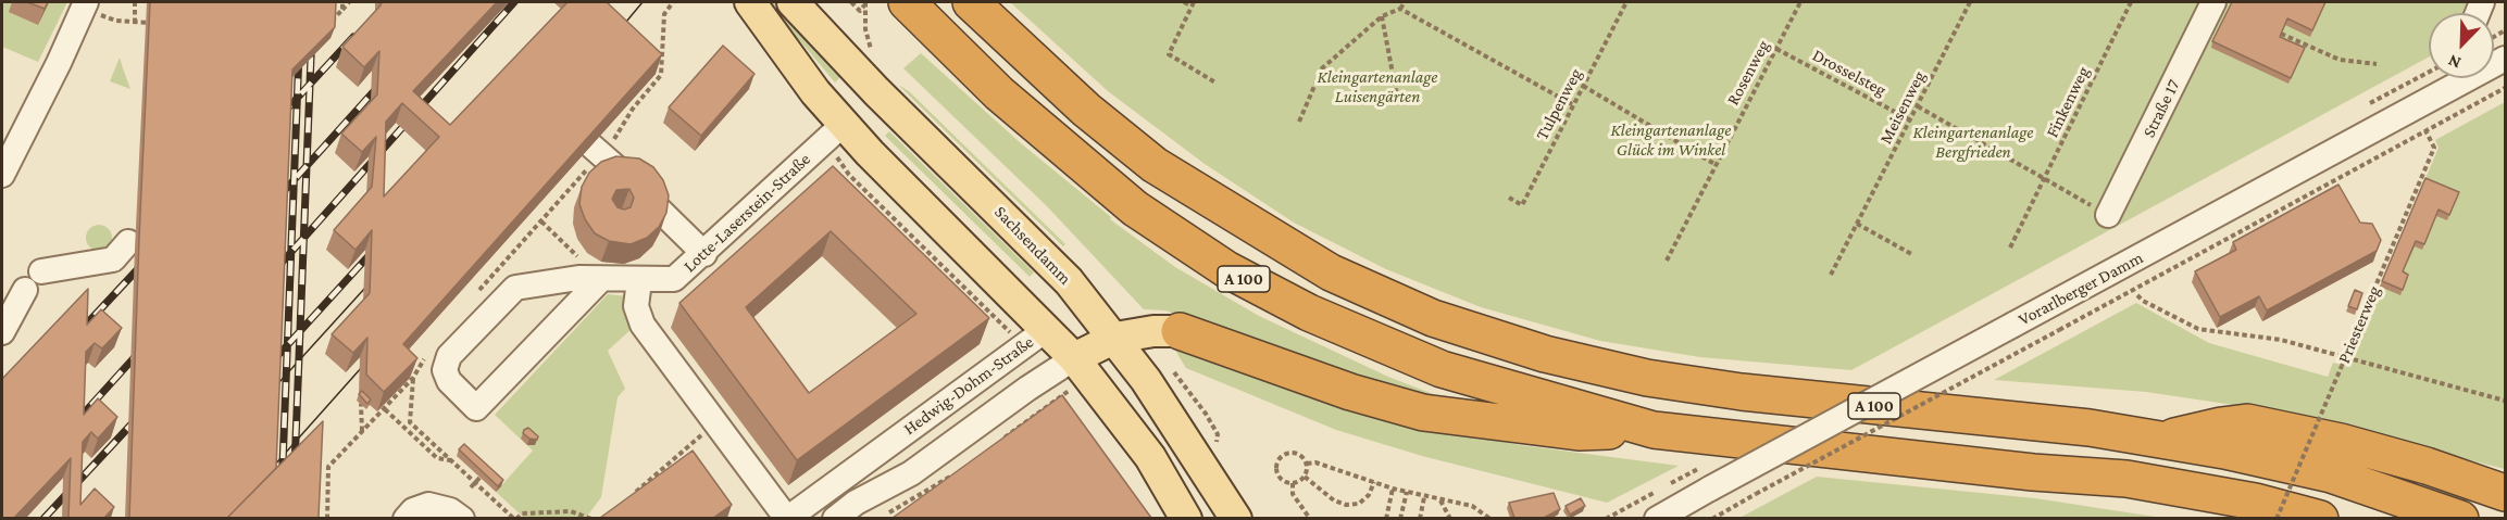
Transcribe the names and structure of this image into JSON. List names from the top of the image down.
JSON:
{
  "streets": {
    "highway": ["A 100"],
    "main road": ["Sachsendamm", "Hedwig-Dohm-Straße"],
    "street": ["Straße 17", "Lotte-Laserstein-Straße", "Vorarlberger Damm"],
    "path": [
      "Rosenweg",
      "Drosselsteg",
      "Finkenweg",
      "Tulpenweg",
      "Meisenweg",
      "Priesterweg"
    ]
  },
  "crossings": [
    ["Rosenweg", "Drosselsteg"],
    ["Drosselsteg", "Meisenweg"],
    ["Sachsendamm", "Hedwig-Dohm-Straße"]
  ],
  "parks": ["Kleingartenanlage Luisengärten", "Kleingartenanlage Glück im Winkel", "Kleingartenanlage Bergfrieden"],
  "north": "bottom left"
}
